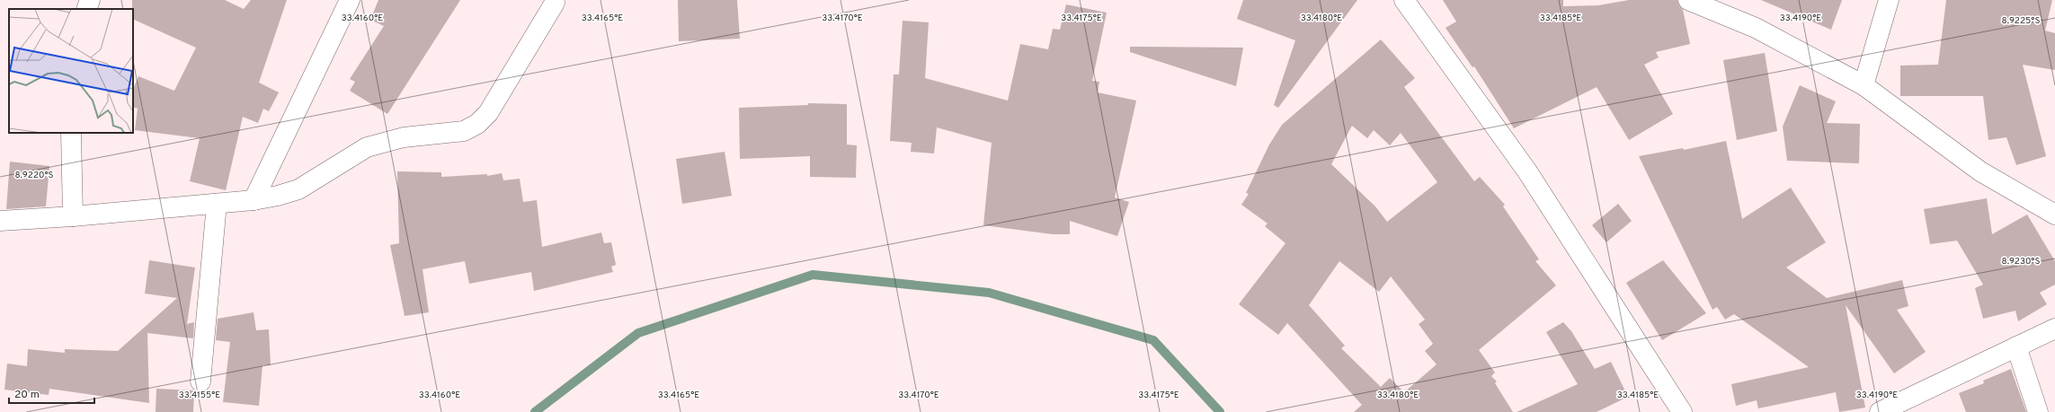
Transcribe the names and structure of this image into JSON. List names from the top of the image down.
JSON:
{
  "scale_bar": "20 m",
  "coordinates": [
    "33.4160°E",
    "33.4165°E",
    "33.4170°E",
    "33.4175°E",
    "33.4180°E",
    "33.4185°E",
    "33.4190°E",
    "8.9225°S",
    "8.9220°S",
    "8.9230°S",
    "33.4155°E"
  ]
}
